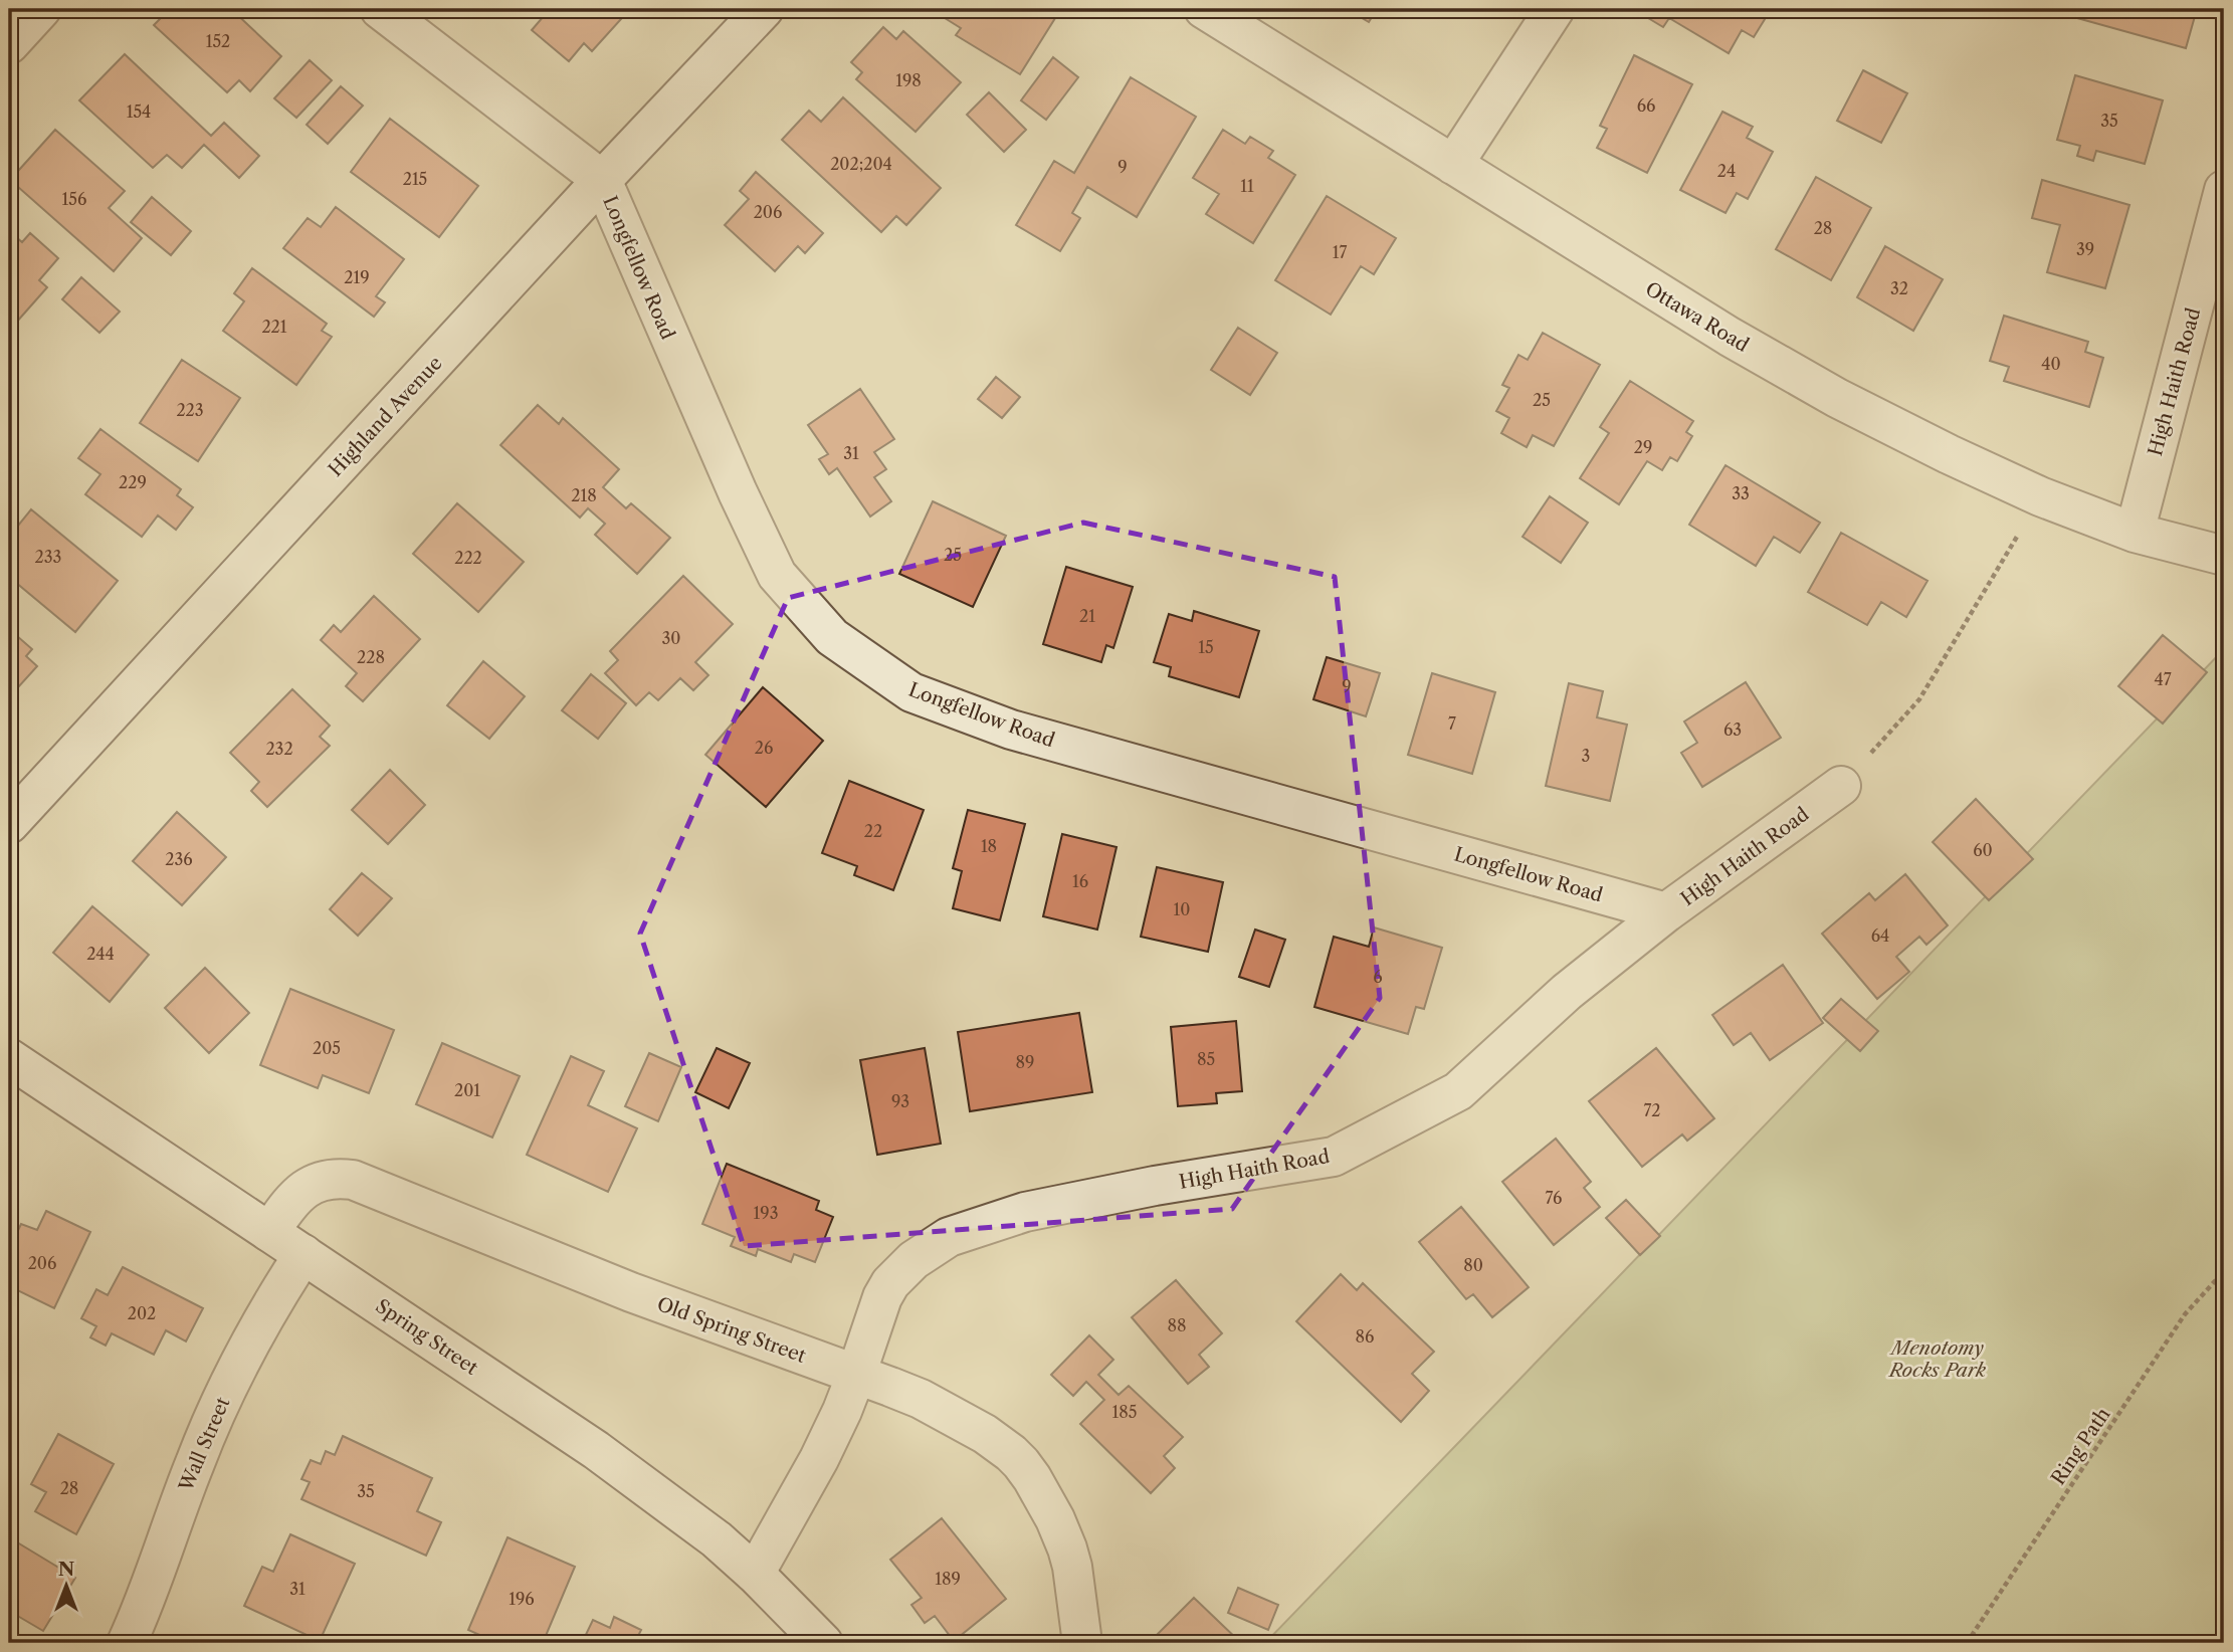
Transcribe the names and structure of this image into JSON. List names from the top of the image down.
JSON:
{
  "streets": {
    "street": [
      "Longfellow Road",
      "Ottawa Road",
      "High Haith Road",
      "Highland Avenue",
      "Old Spring Street",
      "Spring Street",
      "Wall Street"
    ],
    "path": ["Ring Path"]
  },
  "crossings": [
    ["Longfellow Road", "High Haith Road"],
    ["Longfellow Road", "Highland Avenue"],
    ["Ottawa Road", "High Haith Road"],
    ["High Haith Road", "Old Spring Street"],
    ["High Haith Road", "Spring Street"],
    ["Old Spring Street", "Spring Street"],
    ["Spring Street", "Wall Street"]
  ],
  "parks": ["Menotomy Rocks Park"],
  "house_numbers": [
    "152",
    "198",
    "66",
    "154",
    "35",
    "202;204",
    "9",
    "24",
    "215",
    "11",
    "156",
    "206",
    "28",
    "39",
    "17",
    "219",
    "32",
    "221",
    "40",
    "25",
    "223",
    "29",
    "31",
    "229",
    "33",
    "218",
    "25",
    "233",
    "222",
    "21",
    "30",
    "15",
    "228",
    "47",
    "9",
    "7",
    "63",
    "26",
    "232",
    "3",
    "22",
    "18",
    "60",
    "236",
    "16",
    "10",
    "64",
    "244",
    "6",
    "205",
    "85",
    "89",
    "201",
    "93",
    "72",
    "76",
    "193",
    "206",
    "80",
    "202",
    "88",
    "86",
    "185",
    "28",
    "35",
    "189",
    "31",
    "196"
  ],
  "north": "top"
}
